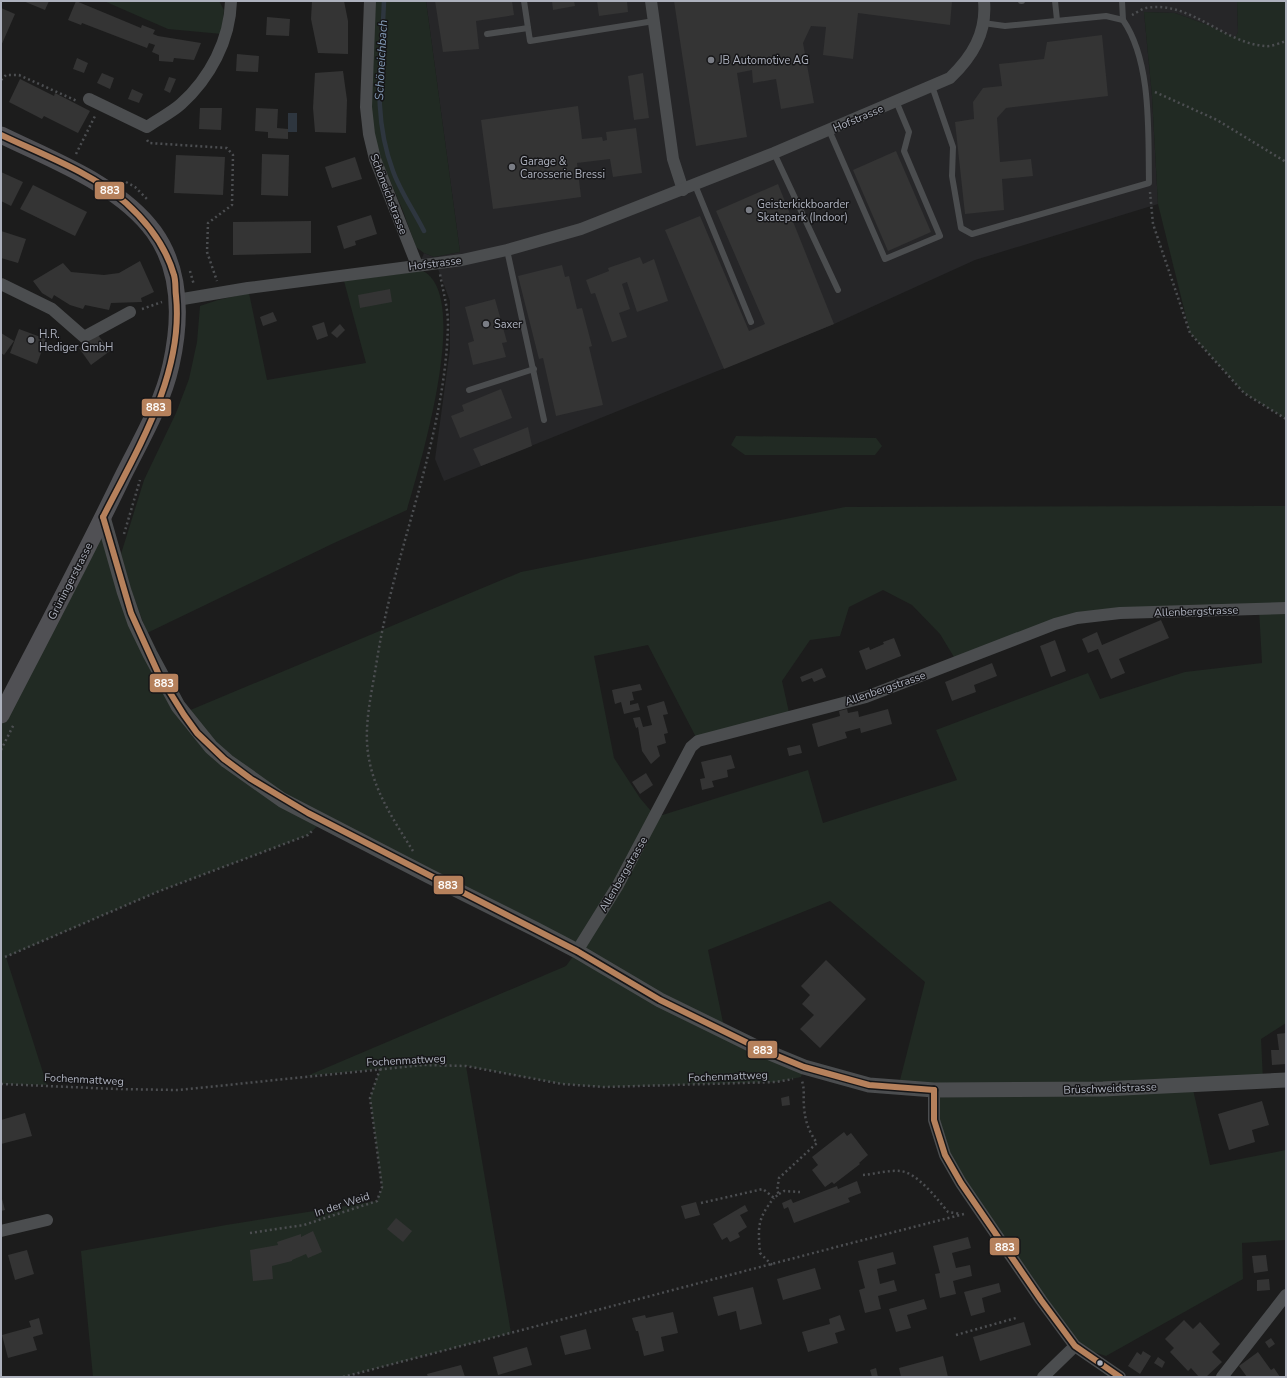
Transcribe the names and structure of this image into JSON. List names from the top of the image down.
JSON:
{
  "streets": {
    "main road": ["Grüningerstrasse"],
    "street": [
      "Hofstrasse",
      "Schöneichstrasse",
      "Allenbergstrasse",
      "Brüschweidstrasse"
    ],
    "path": ["Fochenmattweg", "In der Weid"]
  },
  "crossings": [
    ["Hofstrasse", "Schöneichstrasse"],
    ["Hofstrasse", "Grüningerstrasse"],
    ["Grüningerstrasse", "Brüschweidstrasse"],
    ["Allenbergstrasse", "Brüschweidstrasse"],
    ["Fochenmattweg", "Brüschweidstrasse"],
    ["Fochenmattweg", "In der Weid"]
  ],
  "water": ["Schöneichbach"],
  "places": [
    "JB Automotive AG",
    "Garage & Carosserie Bressi",
    "Geisterkickboarder Skatepark (Indoor)",
    "Saxer",
    "H.R. Hediger GmbH"
  ],
  "lines": ["transit line 883"]
}
